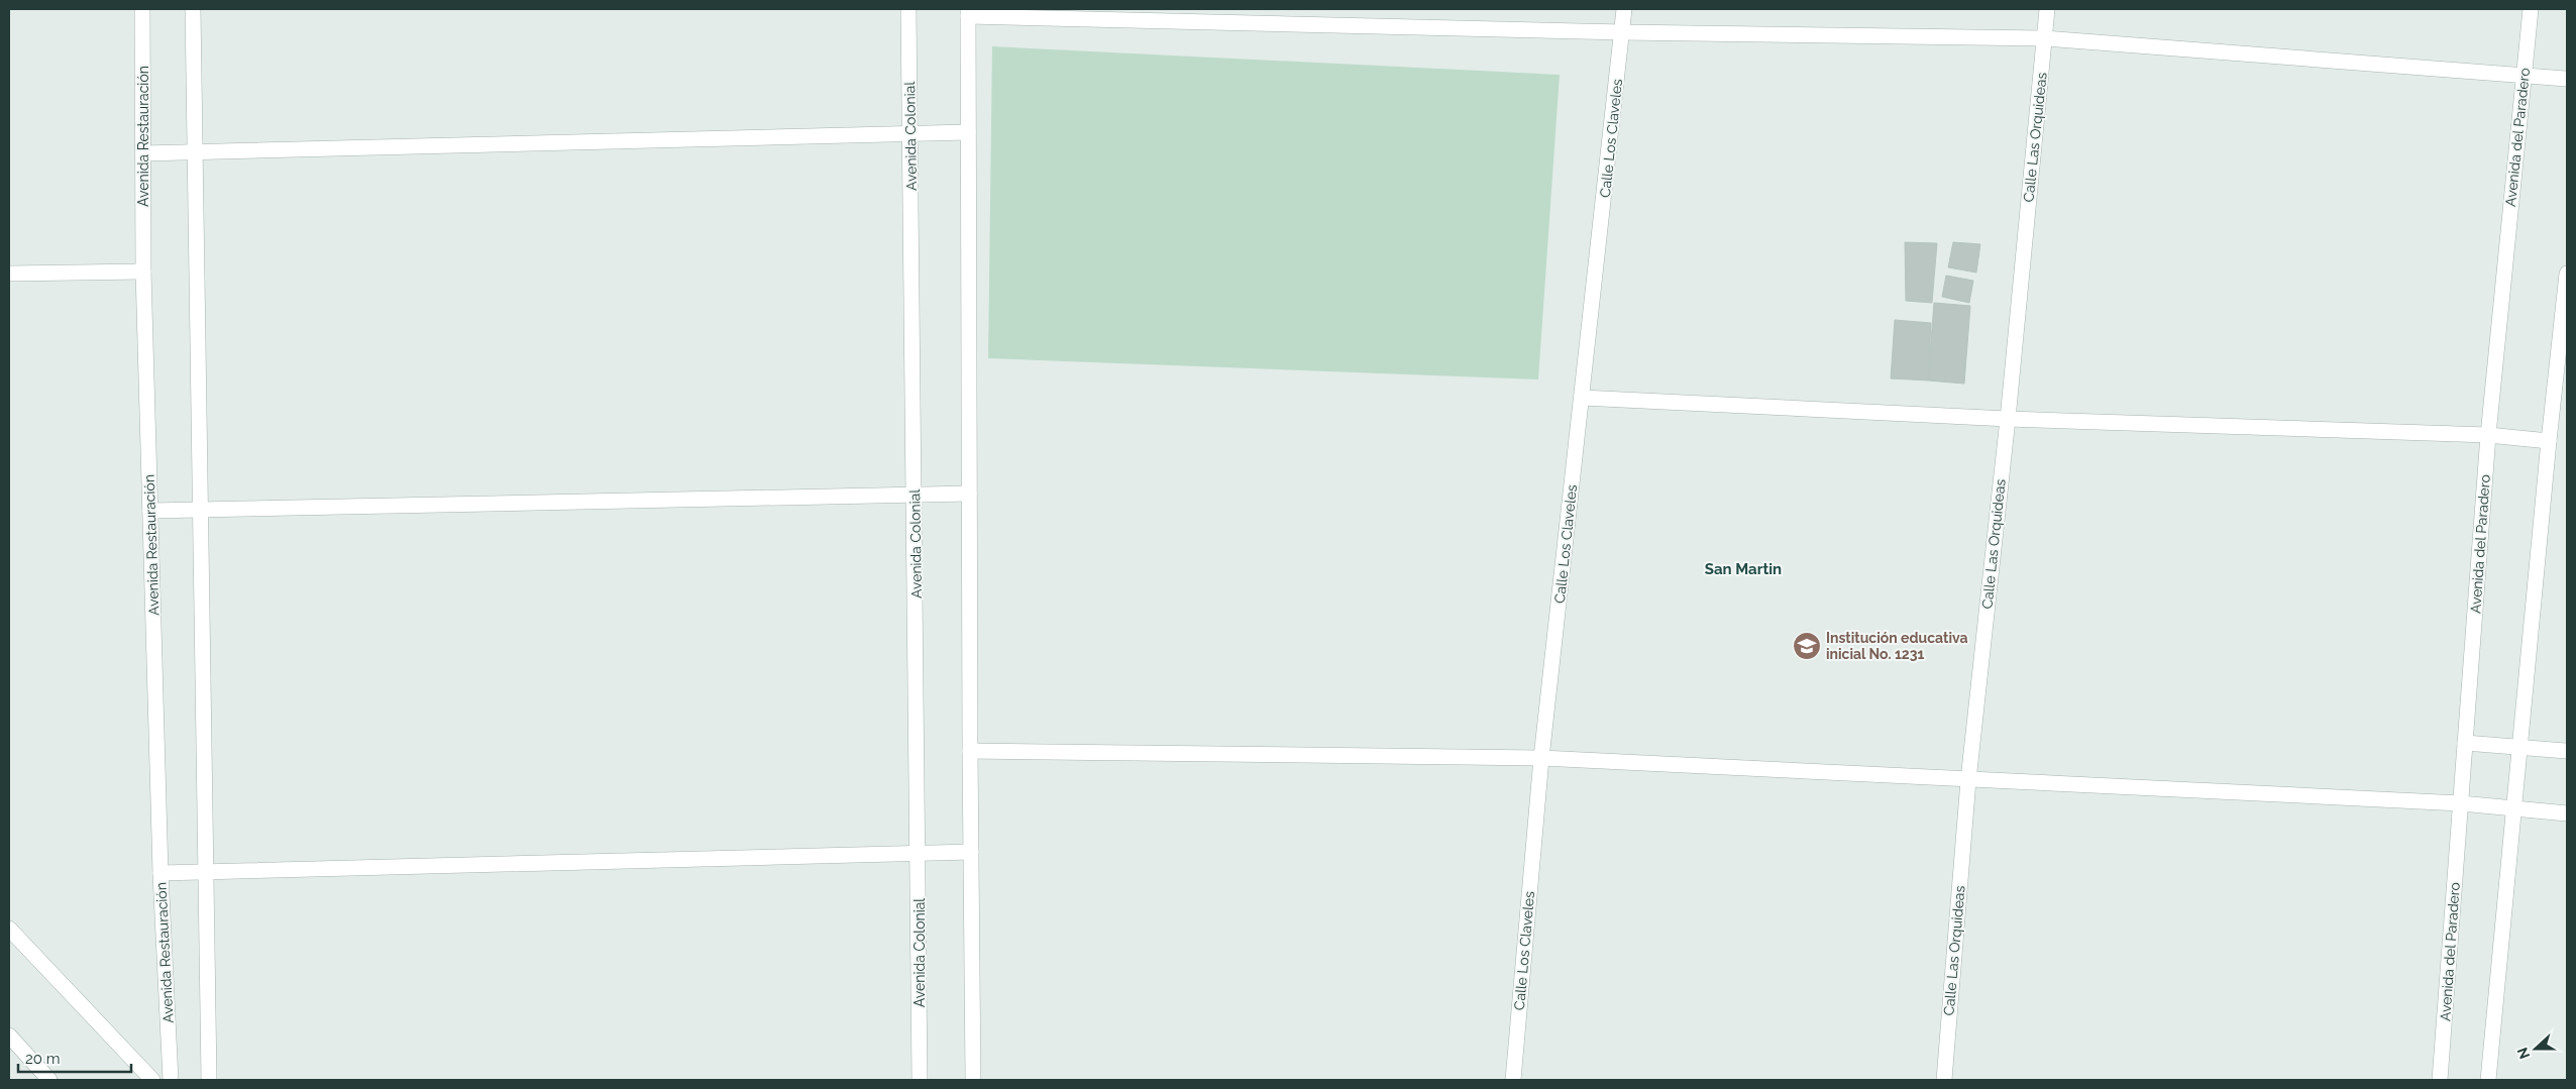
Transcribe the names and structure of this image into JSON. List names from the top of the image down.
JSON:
{
  "streets": {
    "street": [
      "Avenida Restauración",
      "Avenida Colonial",
      "Calle Las Orquideas",
      "Avenida del Paradero",
      "Calle Los Claveles"
    ]
  },
  "districts": ["San Martin"],
  "places": {
    "school or university": ["Institución educativa inicial No. 1231"]
  },
  "scale_bar": "20 m",
  "north": "left"
}
